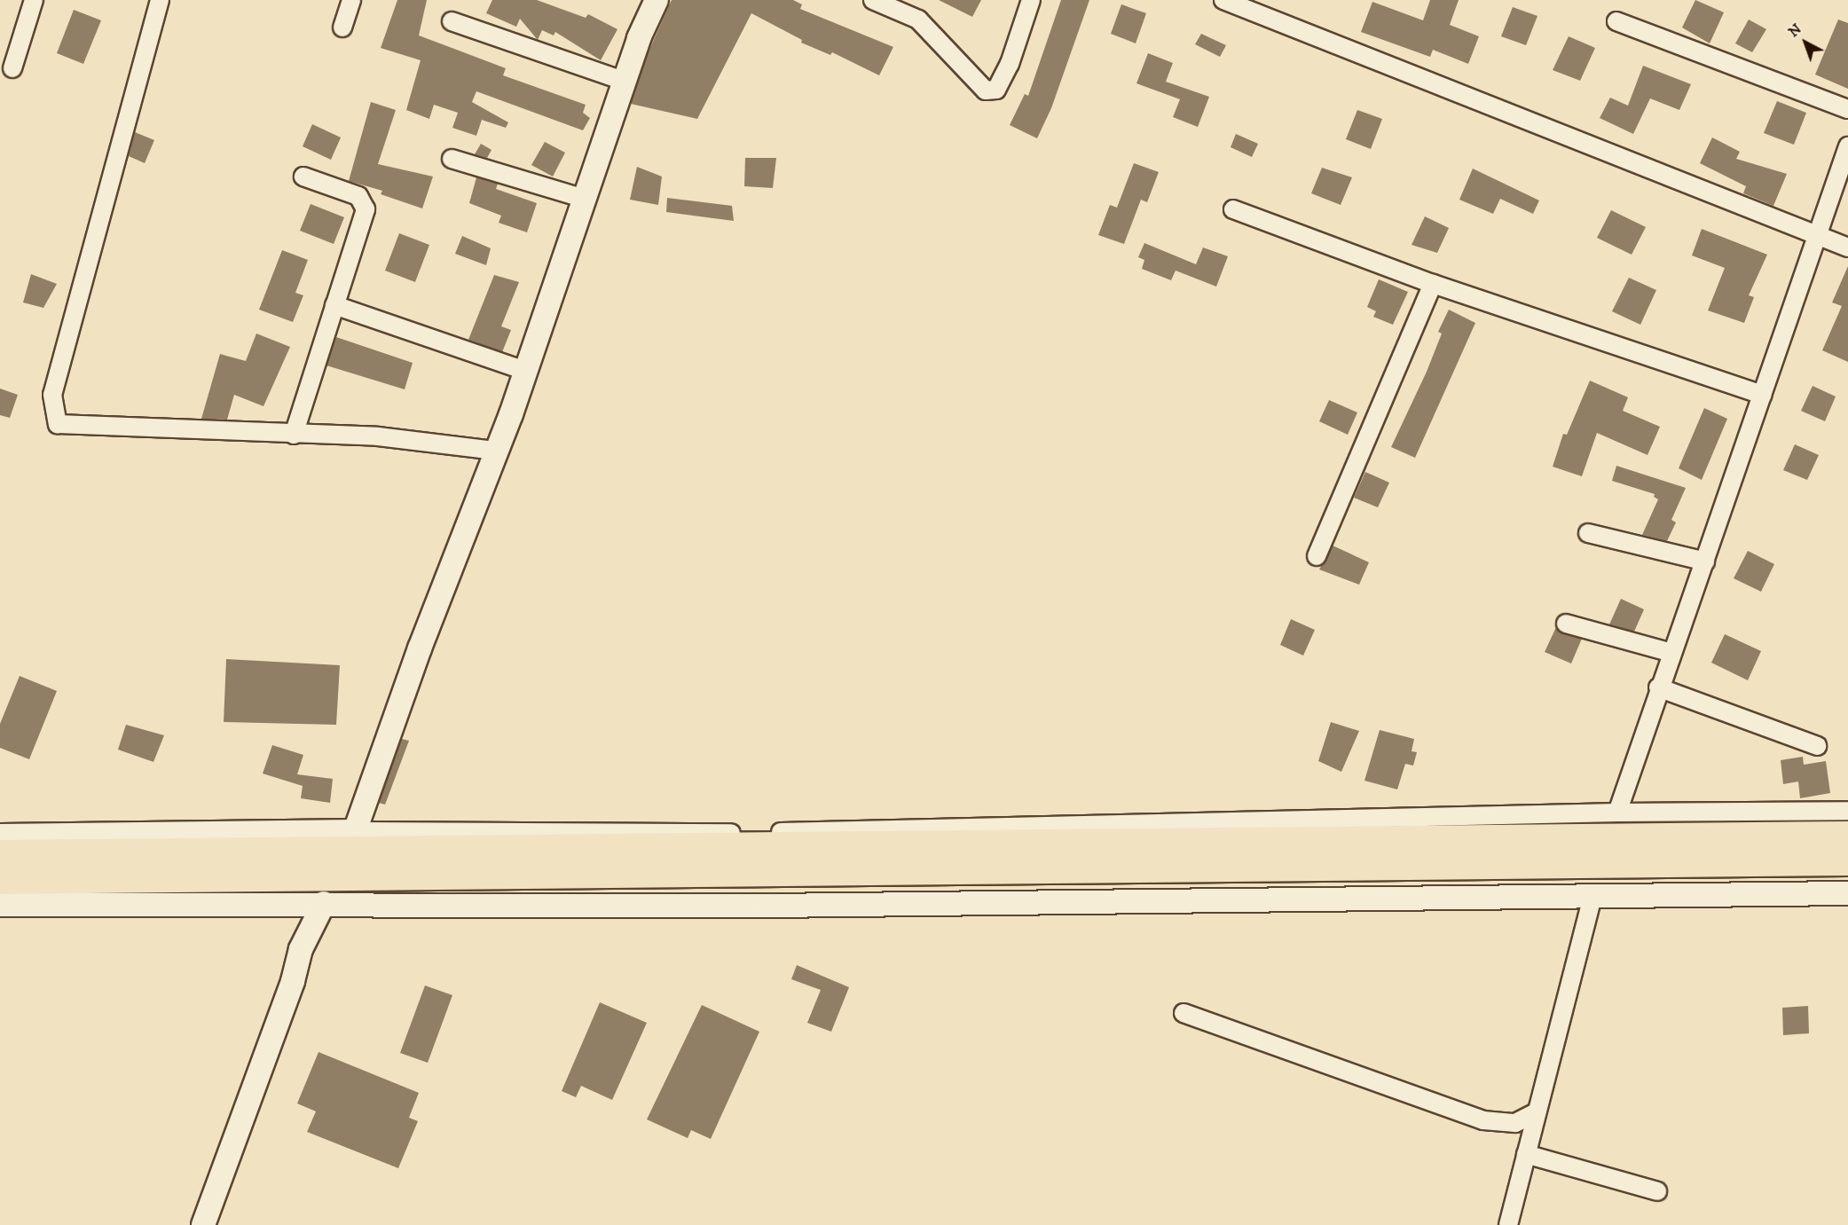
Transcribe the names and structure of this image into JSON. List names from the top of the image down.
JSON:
{
  "north": "top left"
}
